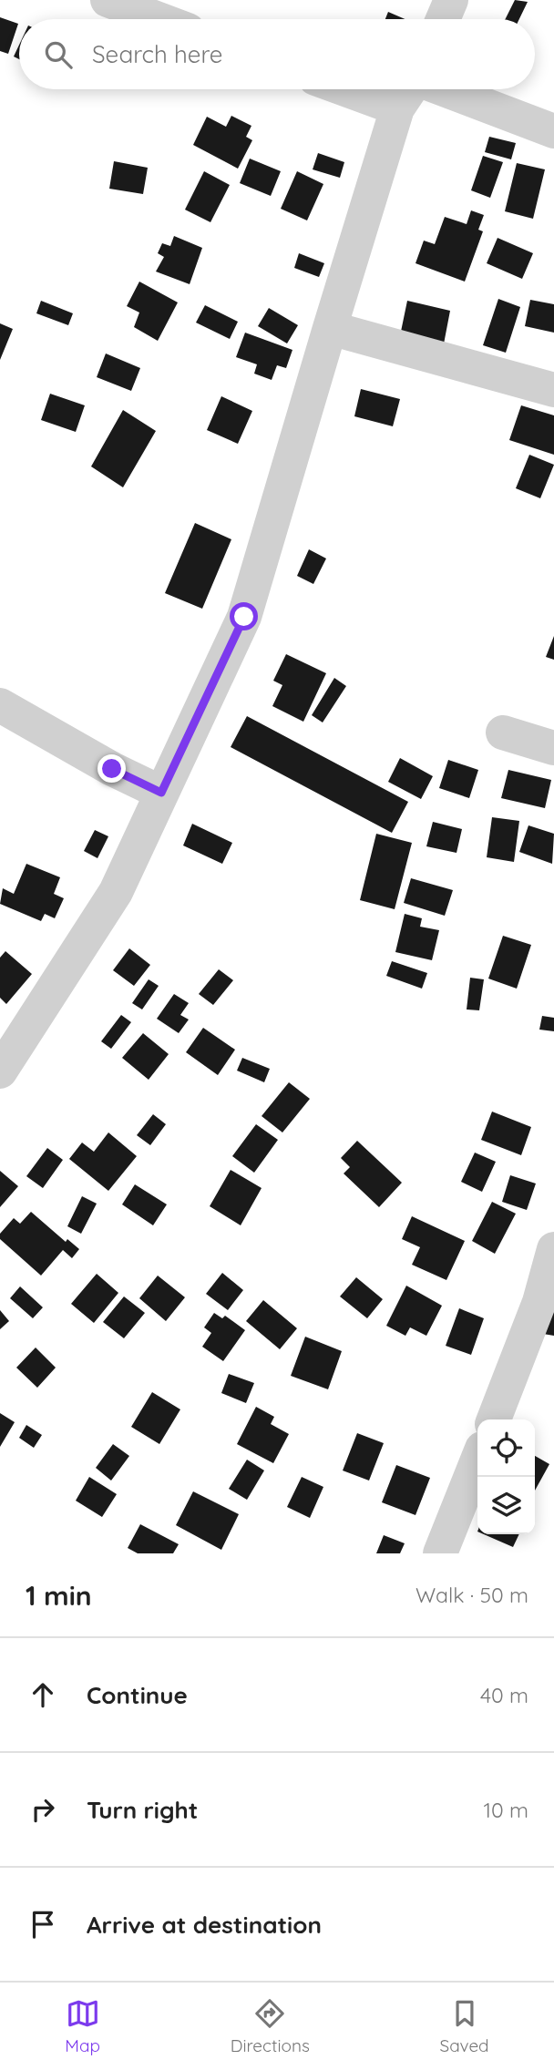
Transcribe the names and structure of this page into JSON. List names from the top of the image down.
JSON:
{
  "page": {
    "search": "Search here",
    "heading": ["1 min", "Walk · 50 m"],
    "list": [
      ["Continue", "40 m"],
      ["Turn right", "10 m"],
      "Arrive at destination"
    ],
    "nav": ["Map", "Directions", "Saved"]
  }
}
